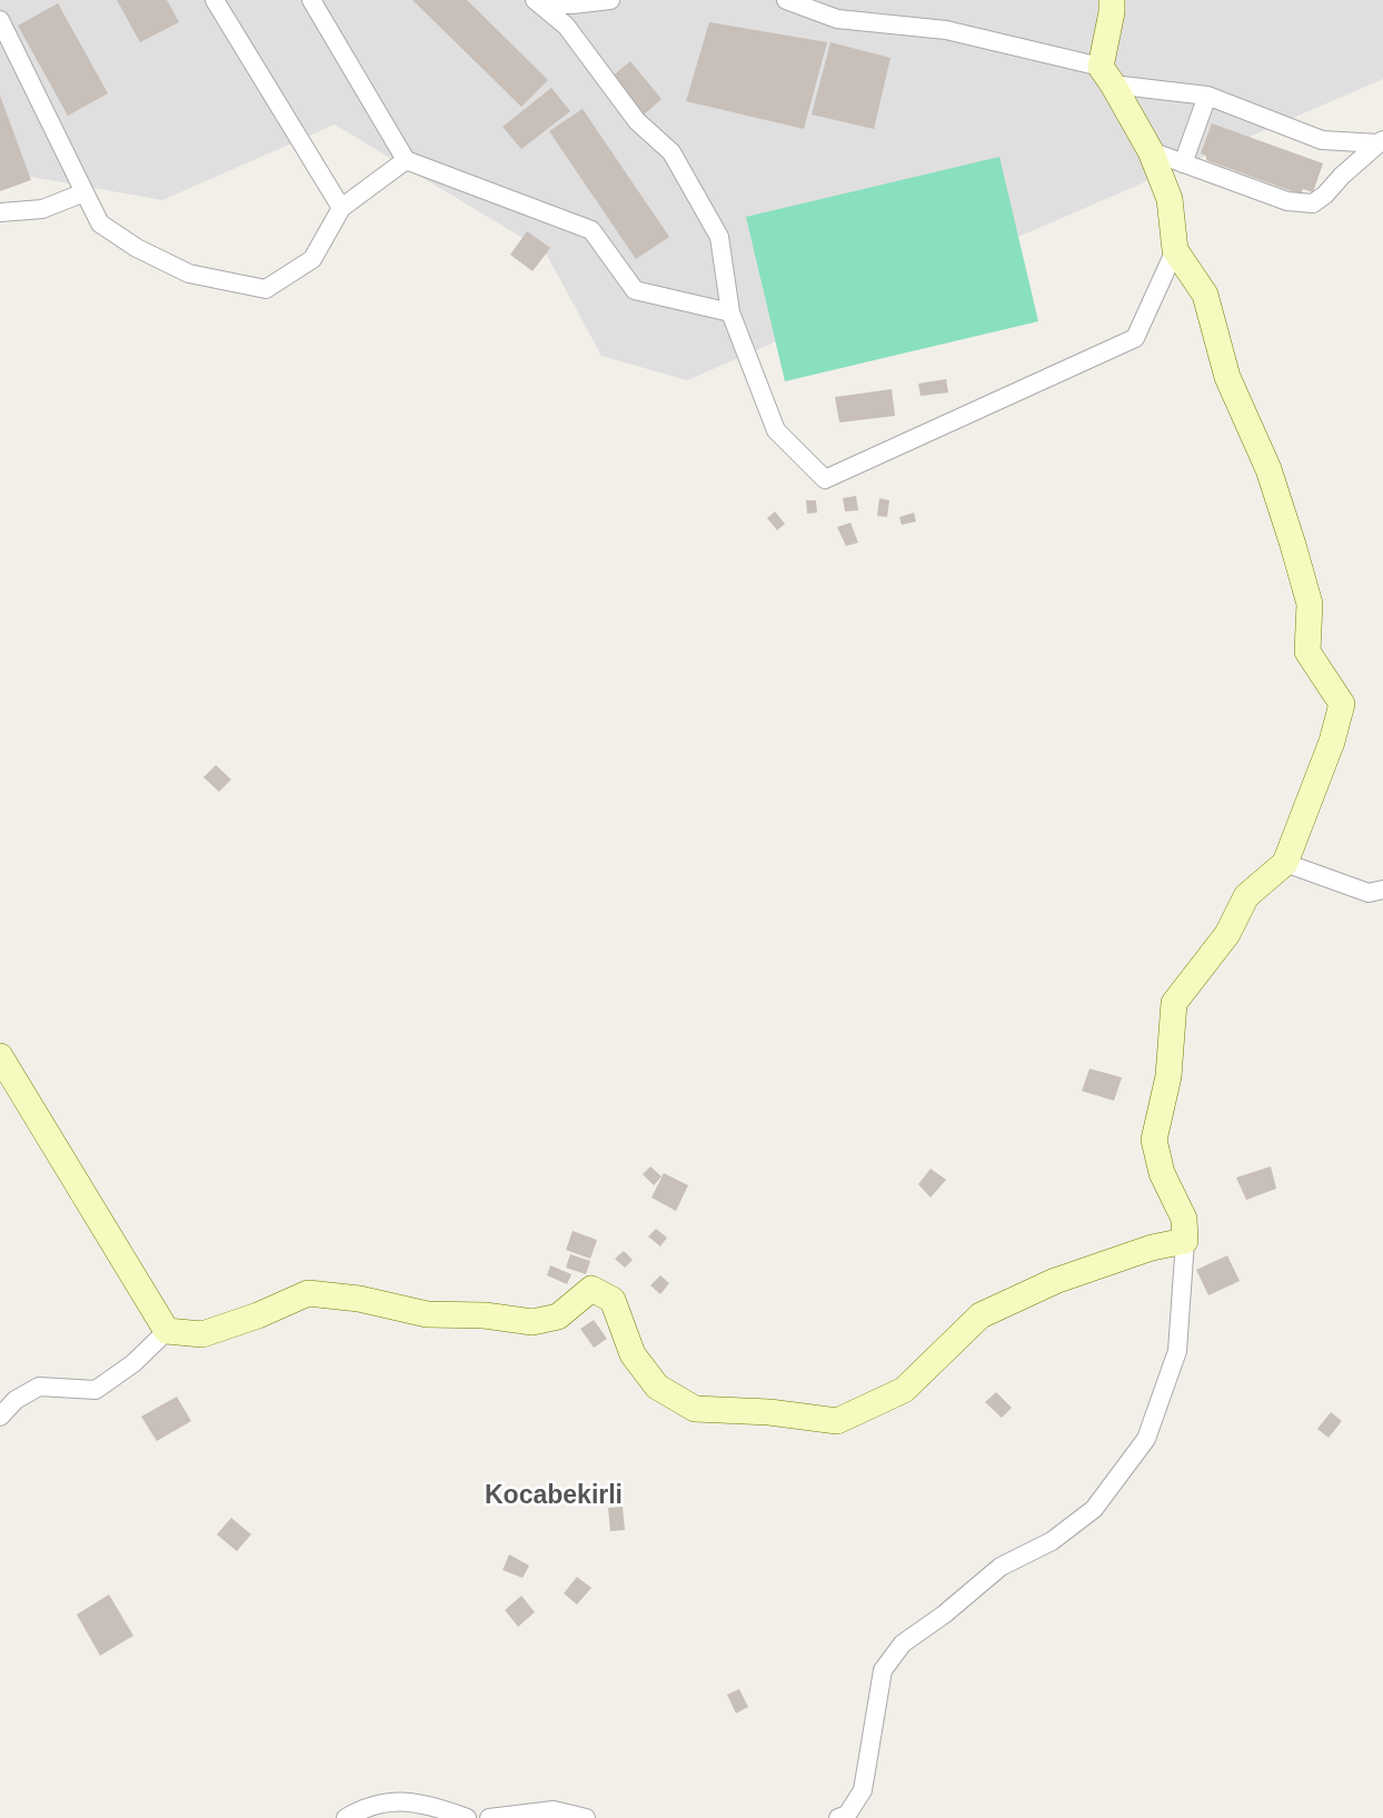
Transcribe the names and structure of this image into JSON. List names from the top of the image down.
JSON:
{
  "districts": ["Kocabekirli"]
}
